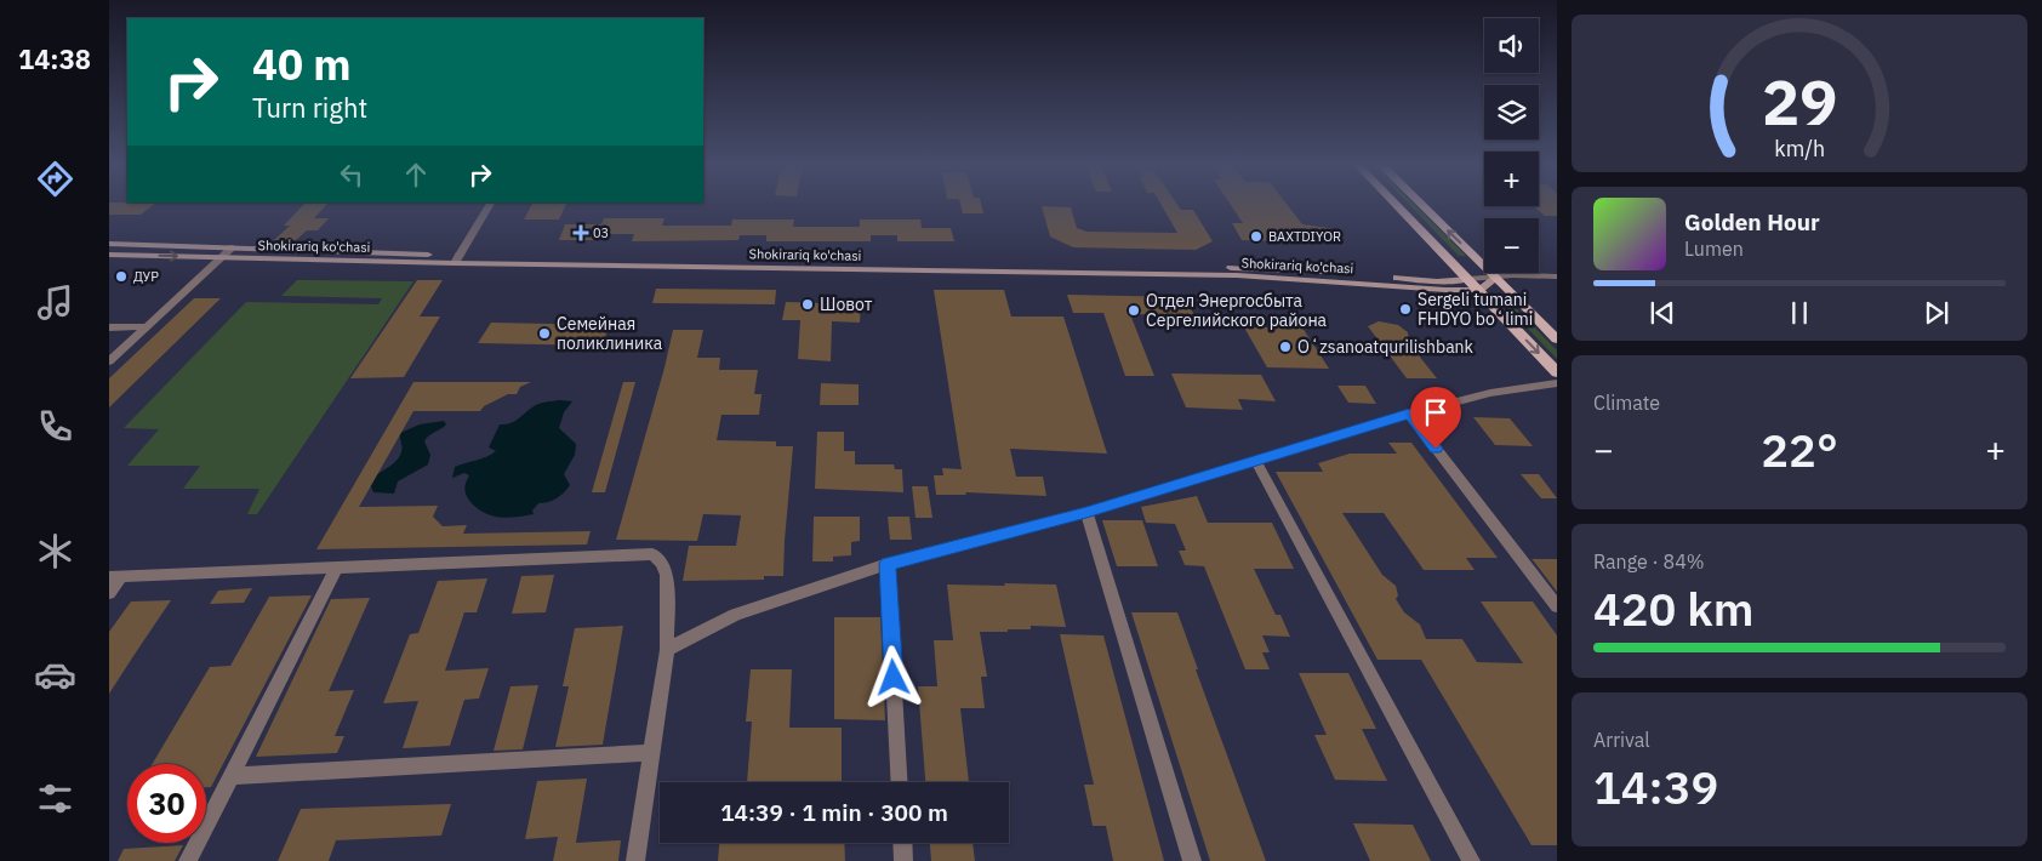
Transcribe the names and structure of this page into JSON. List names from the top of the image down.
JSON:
{
  "streets": {
    "main road": ["Shokirariq ko'chasi"]
  },
  "places": {
    "health": ["03"],
    "other": [
      "BAXTDIYOR",
      "ДУР",
      "Шовот",
      "Sergeli tumani FHDYO boʻlimi",
      "Отдел Энергосбыта Сергелийского района",
      "Семейная поликлиника",
      "Oʻzsanoatqurilishbank"
    ]
  },
  "page": {
    "tabs": "14:38",
    "map_buttons": ["+", "−"],
    "turn": ["40 m", "Turn right"],
    "song": ["Golden Hour", "Lumen"],
    "tile": [
      "Climate",
      ["Range · 84%", "420 km"],
      ["Arrival", "14:39"]
    ],
    "heat": ["−", "22°", "+"],
    "limit": "30",
    "trip": "14:39 · 1 min · 300 m",
    "gauge": ["29", "km/h"]
  }
}
